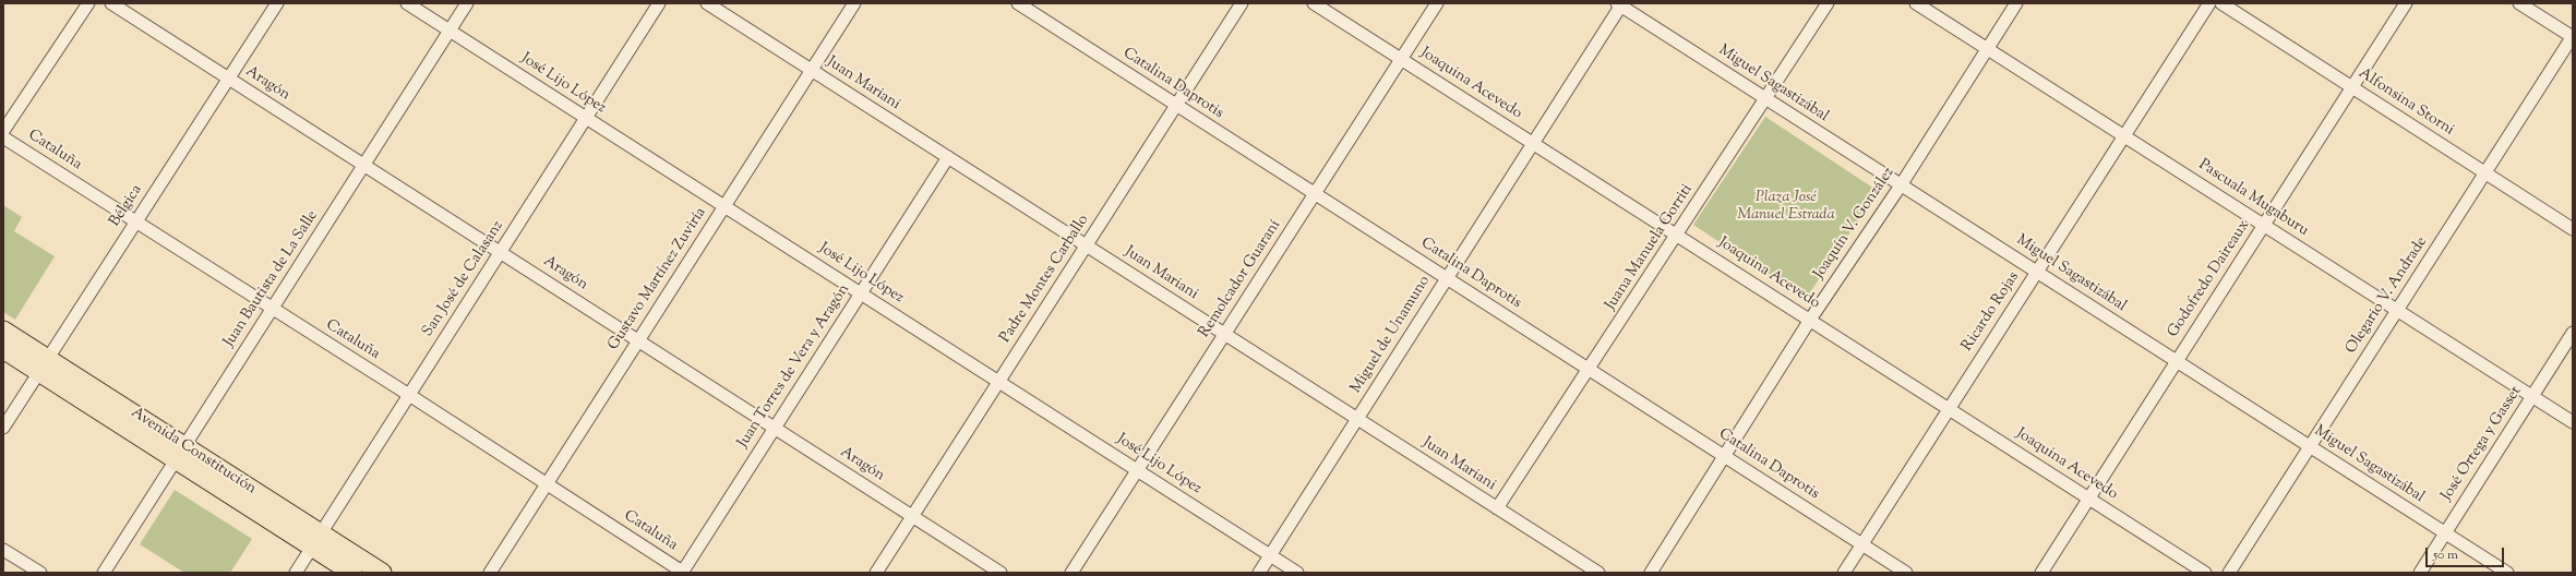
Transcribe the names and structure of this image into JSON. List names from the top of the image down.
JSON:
{
  "streets": {
    "main road": ["Avenida Constitución"],
    "street": [
      "Aragón",
      "José Lijo López",
      "Juan Mariani",
      "Catalina Daprotis",
      "Joaquina Acevedo",
      "Miguel Sagastizábal",
      "Alfonsina Storni",
      "Cataluña",
      "Pascuala Mugaburu",
      "Bélgica",
      "Joaquín V. González",
      "Juana Manuela Gorriti",
      "Juan Bautista de La Salle",
      "San José de Calasanz",
      "Gustavo Martínez Zuviría",
      "Padre Montes Carballo",
      "Remolcador Guaraní",
      "Godofredo Daireaux",
      "Olegario V. Andrade",
      "Ricardo Rojas",
      "Miguel de Unamuno",
      "Juan Torres de Vera y Aragón",
      "José Ortega y Gasset"
    ]
  },
  "crossings": [
    ["Aragón", "Bélgica"],
    ["Aragón", "Juan Bautista de La Salle"],
    ["Aragón", "San José de Calasanz"],
    ["Aragón", "Gustavo Martínez Zuviría"],
    ["Aragón", "Padre Montes Carballo"],
    ["Aragón", "Juan Torres de Vera y Aragón"],
    ["José Lijo López", "Juan Bautista de La Salle"],
    ["José Lijo López", "San José de Calasanz"],
    ["José Lijo López", "Gustavo Martínez Zuviría"],
    ["José Lijo López", "Padre Montes Carballo"],
    ["José Lijo López", "Remolcador Guaraní"],
    ["José Lijo López", "Miguel de Unamuno"],
    ["José Lijo López", "Juan Torres de Vera y Aragón"],
    ["Juan Mariani", "Juana Manuela Gorriti"],
    ["Juan Mariani", "Gustavo Martínez Zuviría"],
    ["Juan Mariani", "Padre Montes Carballo"],
    ["Juan Mariani", "Remolcador Guaraní"],
    ["Juan Mariani", "Miguel de Unamuno"],
    ["Juan Mariani", "Juan Torres de Vera y Aragón"],
    ["Catalina Daprotis", "Joaquín V. González"],
    ["Catalina Daprotis", "Juana Manuela Gorriti"],
    ["Catalina Daprotis", "Padre Montes Carballo"],
    ["Catalina Daprotis", "Remolcador Guaraní"],
    ["Catalina Daprotis", "Ricardo Rojas"],
    ["Catalina Daprotis", "Miguel de Unamuno"],
    ["Joaquina Acevedo", "Joaquín V. González"],
    ["Joaquina Acevedo", "Juana Manuela Gorriti"],
    ["Joaquina Acevedo", "Remolcador Guaraní"],
    ["Joaquina Acevedo", "Godofredo Daireaux"],
    ["Joaquina Acevedo", "Ricardo Rojas"],
    ["Joaquina Acevedo", "Miguel de Unamuno"],
    ["Miguel Sagastizábal", "Joaquín V. González"],
    ["Miguel Sagastizábal", "Juana Manuela Gorriti"],
    ["Miguel Sagastizábal", "Godofredo Daireaux"],
    ["Miguel Sagastizábal", "Olegario V. Andrade"],
    ["Miguel Sagastizábal", "Ricardo Rojas"],
    ["Miguel Sagastizábal", "Miguel de Unamuno"],
    ["Miguel Sagastizábal", "José Ortega y Gasset"],
    ["Alfonsina Storni", "Godofredo Daireaux"],
    ["Alfonsina Storni", "Olegario V. Andrade"],
    ["Cataluña", "Bélgica"],
    ["Cataluña", "Juan Bautista de La Salle"],
    ["Cataluña", "San José de Calasanz"],
    ["Cataluña", "Gustavo Martínez Zuviría"],
    ["Cataluña", "Juan Torres de Vera y Aragón"],
    ["Pascuala Mugaburu", "Joaquín V. González"],
    ["Pascuala Mugaburu", "Godofredo Daireaux"],
    ["Pascuala Mugaburu", "Olegario V. Andrade"],
    ["Pascuala Mugaburu", "Ricardo Rojas"],
    ["Pascuala Mugaburu", "José Ortega y Gasset"],
    ["Bélgica", "Avenida Constitución"],
    ["Juan Bautista de La Salle", "Avenida Constitución"],
    ["San José de Calasanz", "Avenida Constitución"]
  ],
  "parks": ["Plaza José Manuel Estrada"],
  "scale_bar": "50 m"
}
